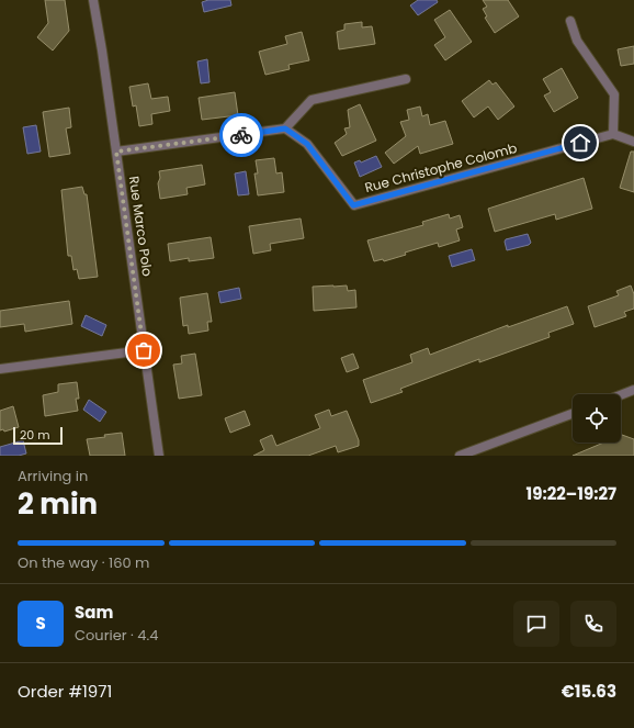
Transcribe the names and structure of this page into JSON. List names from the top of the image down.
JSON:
{
  "streets": {
    "street": ["Rue Christophe Colomb", "Rue Marco Polo"]
  },
  "scale_bar": "20 m",
  "page": {
    "scale": "20 m",
    "heading": ["2 min", "Arriving in", "19:22–19:27"],
    "panel": [
      "Sam",
      "Courier · 4.4",
      "Order #1971",
      "€15.63"
    ],
    "bar": "On the way · 160 m",
    "round": "S"
  }
}
